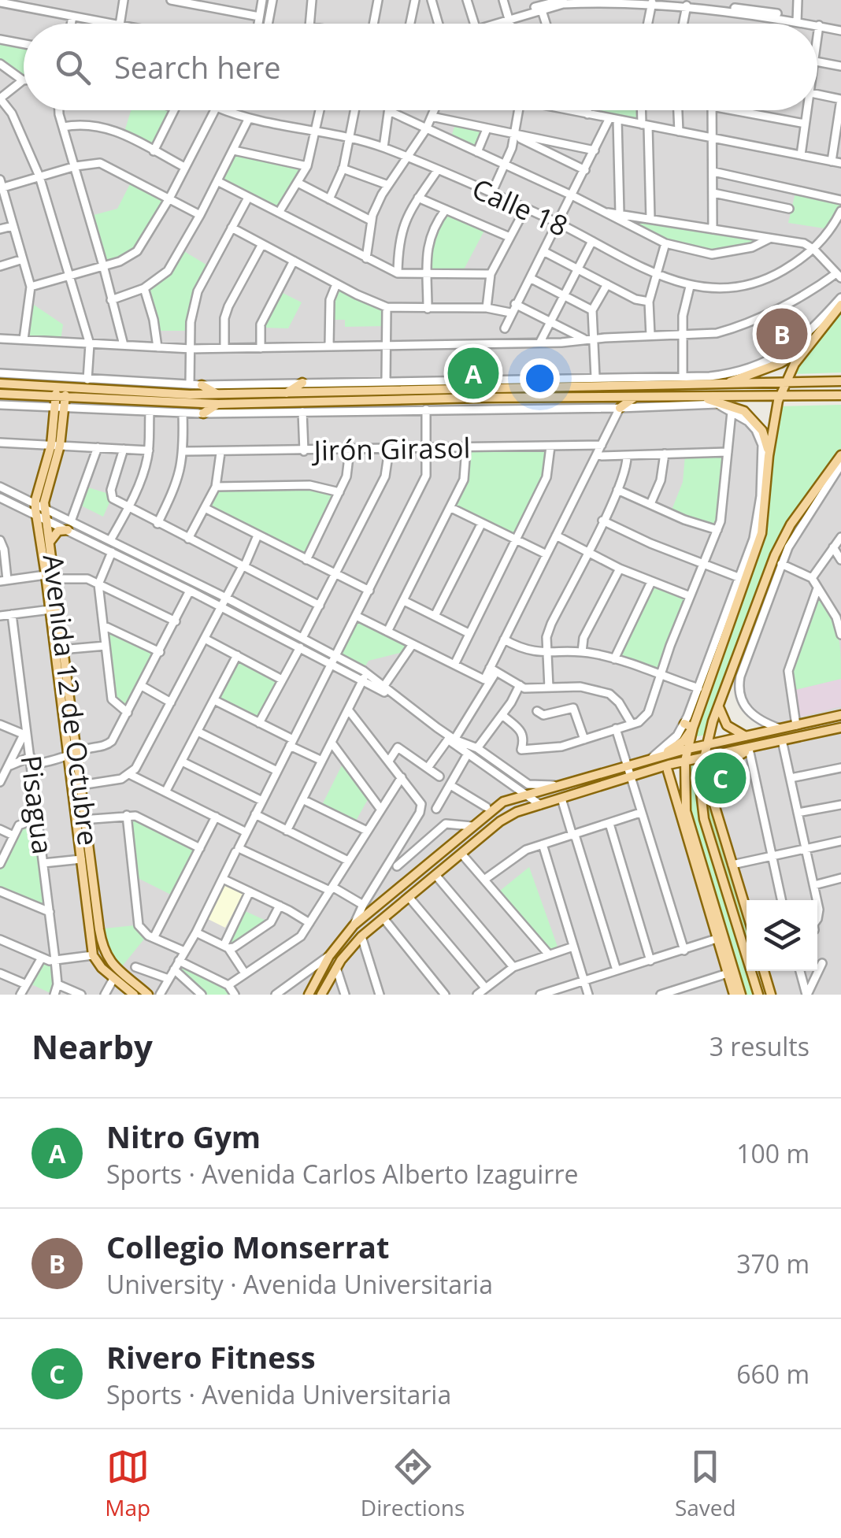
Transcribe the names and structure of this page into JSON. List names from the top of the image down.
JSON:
{
  "streets": {
    "main road": ["Avenida 12 de Octubre"],
    "street": ["Calle 18", "Jirón Girasol", "Pisagua"]
  },
  "page": {
    "search": "Search here",
    "pins": ["B", "A", "C"],
    "heading": ["Nearby", "3 results"],
    "list": [
      {
        "mark": "A",
        "name": "Nitro Gym",
        "note": "Sports · Avenida Carlos Alberto Izaguirre",
        "value": "100 m"
      },
      {
        "mark": "B",
        "name": "Collegio Monserrat",
        "note": "University · Avenida Universitaria",
        "value": "370 m"
      },
      {
        "mark": "C",
        "name": "Rivero Fitness",
        "note": "Sports · Avenida Universitaria",
        "value": "660 m"
      }
    ],
    "nav": ["Map", "Directions", "Saved"]
  }
}
